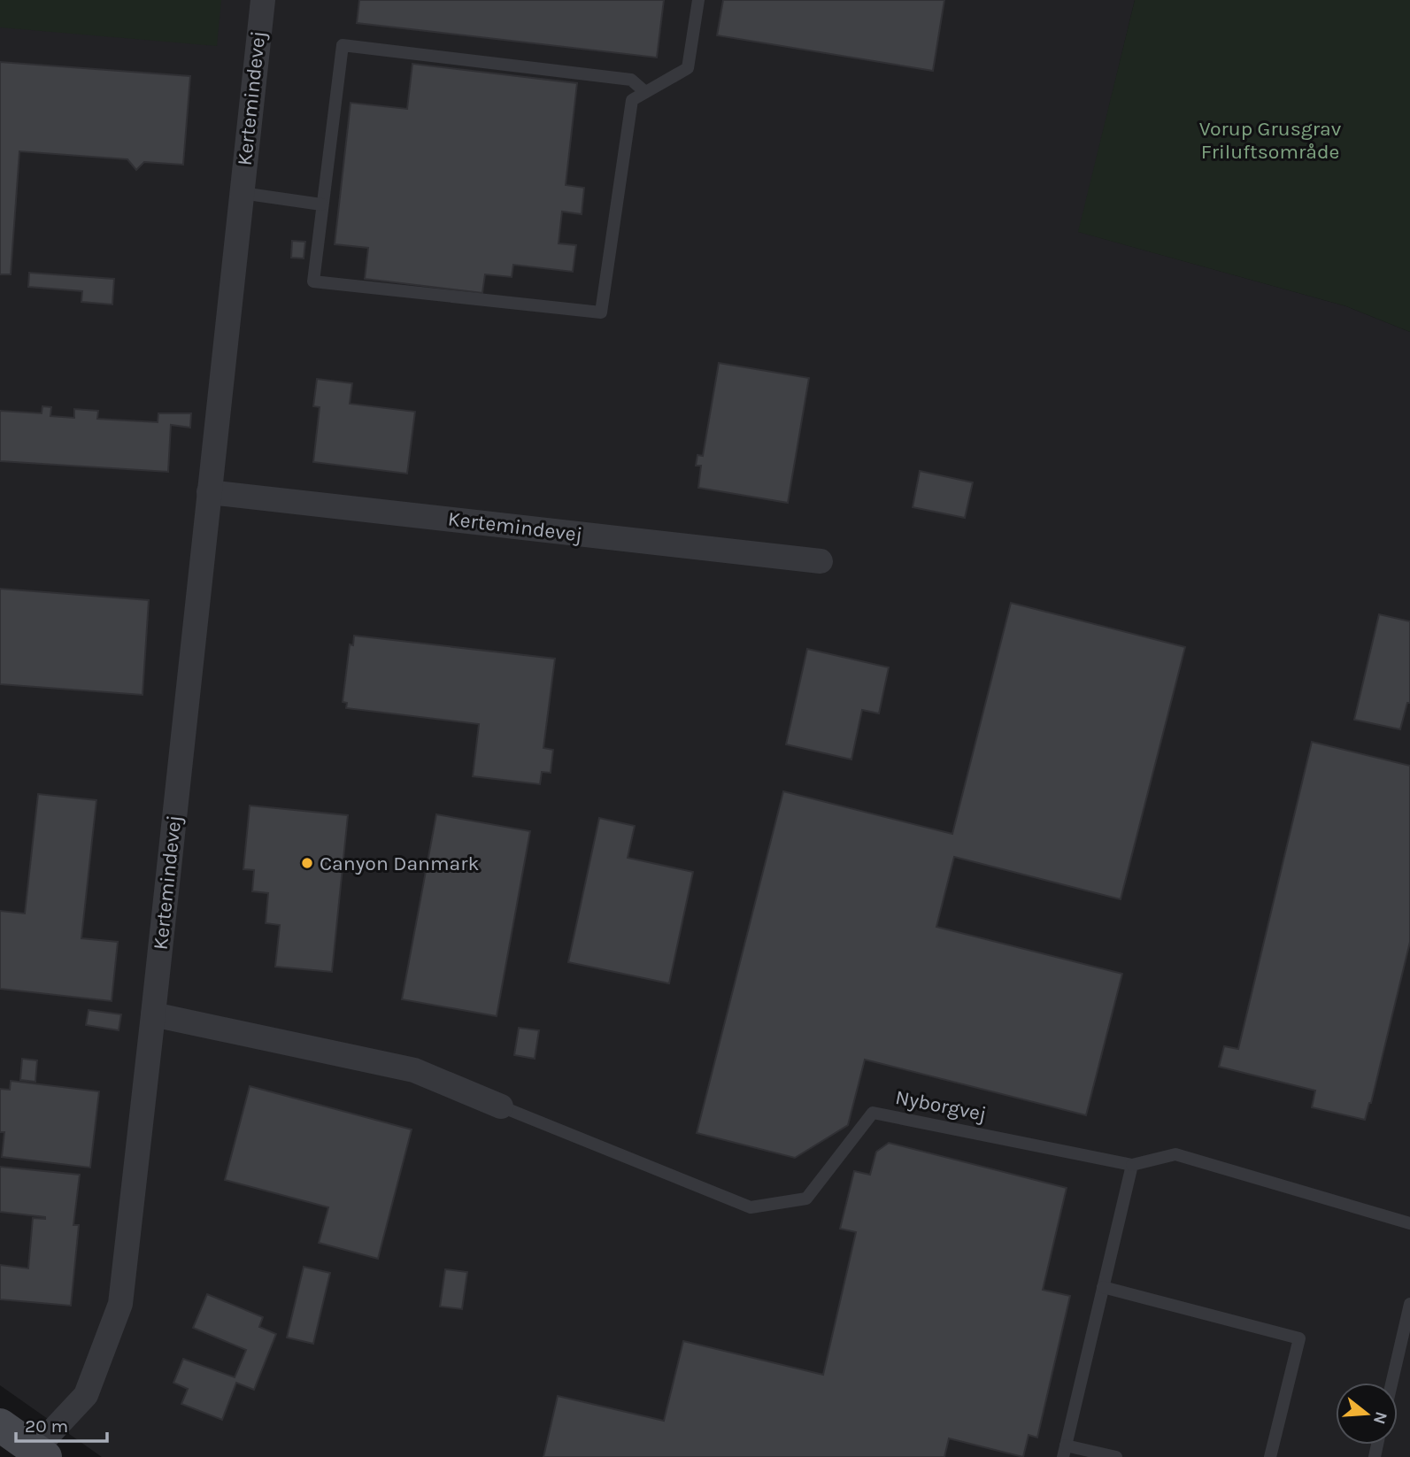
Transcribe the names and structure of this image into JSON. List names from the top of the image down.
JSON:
{
  "streets": {
    "street": ["Kertemindevej"],
    "lane": ["Nyborgvej"]
  },
  "parks": ["Vorup Grusgrav Friluftsområde"],
  "places": ["Canyon Danmark"],
  "scale_bar": "20 m",
  "north": "right"
}
